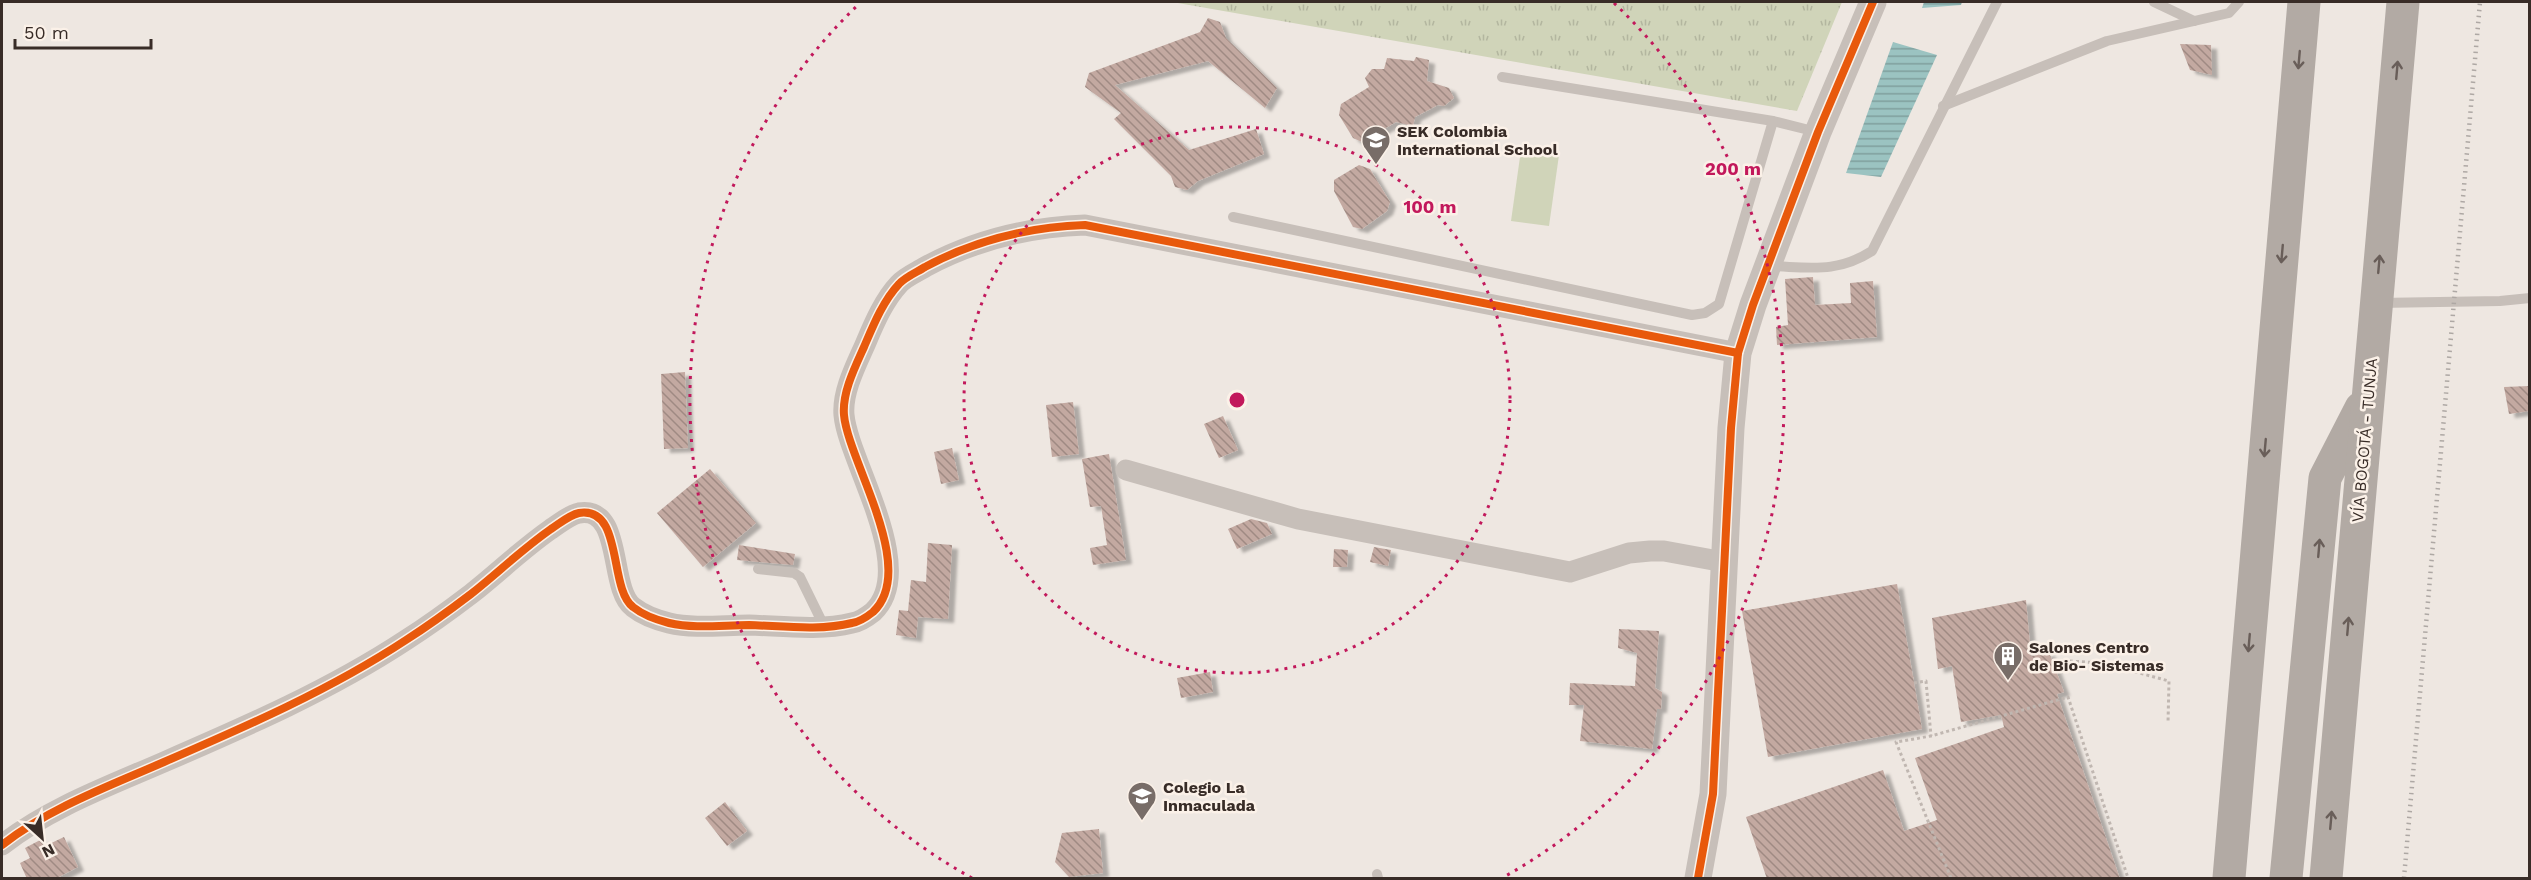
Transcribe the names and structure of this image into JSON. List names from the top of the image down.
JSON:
{
  "streets": {
    "highway": ["VÍA BOGOTÁ - TUNJA"]
  },
  "places": {
    "school or university": ["SEK Colombia International School", "Colegio La Inmaculada"],
    "building": ["Salones Centro de Bio- Sistemas"]
  },
  "scale_bar": "50 m",
  "north": "bottom right",
  "rings": ["200 m", "100 m"]
}
